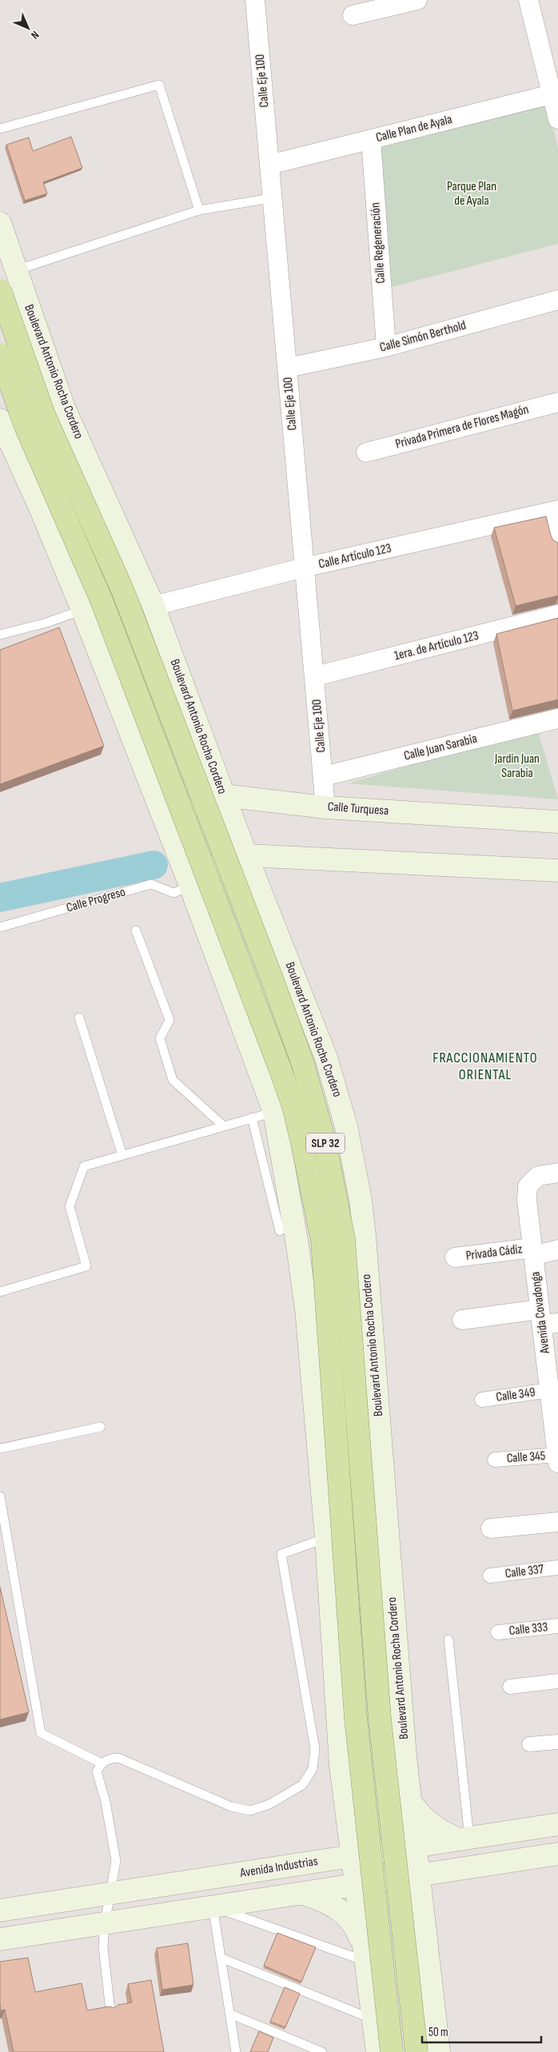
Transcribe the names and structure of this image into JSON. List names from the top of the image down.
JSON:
{
  "streets": {
    "highway": ["Boulevard Antonio Rocha Cordero", "SLP 32"],
    "main road": ["Calle Turquesa", "Avenida Industrias"],
    "street": [
      "Calle Eje 100",
      "Calle Plan de Ayala",
      "Calle Regeneración",
      "Calle Simón Berthold",
      "Privada Primera de Flores Magón",
      "Calle Artículo 123",
      "1era. de Artículo 123",
      "Calle Juan Sarabia",
      "Privada Cádiz",
      "Avenida Covadonga",
      "Calle 349",
      "Calle 345",
      "Calle 337",
      "Calle 333"
    ],
    "lane": ["Calle Progreso"]
  },
  "crossings": [
    ["Calle Eje 100", "Calle Plan de Ayala"],
    ["Calle Eje 100", "Calle Simón Berthold"],
    ["Calle Eje 100", "Calle Artículo 123"],
    ["Calle Eje 100", "1era. de Artículo 123"],
    ["Calle Eje 100", "Calle Juan Sarabia"],
    ["Calle Eje 100", "Calle Turquesa"],
    ["Calle Plan de Ayala", "Calle Regeneración"],
    ["Calle Regeneración", "Calle Simón Berthold"],
    ["Boulevard Antonio Rocha Cordero", "Calle Artículo 123"],
    ["Boulevard Antonio Rocha Cordero", "Calle Turquesa"],
    ["Boulevard Antonio Rocha Cordero", "Avenida Industrias"],
    ["Privada Cádiz", "Avenida Covadonga"],
    ["Avenida Covadonga", "Calle 349"],
    ["Avenida Covadonga", "Calle 345"]
  ],
  "districts": ["FRACCIONAMIENTO ORIENTAL"],
  "parks": ["Parque Plan de Ayala", "Jardin Juan Sarabia"],
  "scale_bar": "50 m",
  "north": "bottom right"
}
